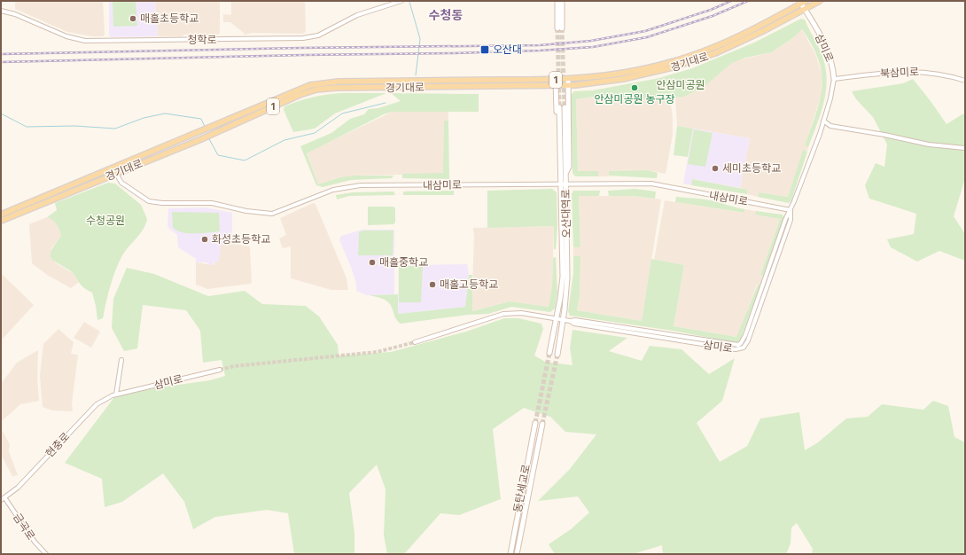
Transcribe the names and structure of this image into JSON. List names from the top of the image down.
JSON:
{
  "streets": {
    "main road": [
      "삼미로",
      "경기대로",
      "1",
      "오산대역로",
      "동탄세교로"
    ],
    "street": [
      "청학로",
      "북삼미로",
      "내삼미로",
      "현충로",
      "금곡로"
    ]
  },
  "crossings": [
    ["삼미로", "경기대로"],
    ["삼미로", "북삼미로"],
    ["삼미로", "내삼미로"],
    ["삼미로", "오산대역로"],
    ["삼미로", "현충로"],
    ["경기대로", "내삼미로"],
    ["내삼미로", "오산대역로"],
    ["현충로", "금곡로"]
  ],
  "districts": ["수청동"],
  "parks": ["안삼미공원", "수청공원"],
  "places": {
    "other": [
      "매홀초등학교",
      "안삼미공원 농구장",
      "세미초등학교",
      "화성초등학교",
      "매홀중학교",
      "매홀고등학교"
    ],
    "transit": ["오산대"]
  }
}
